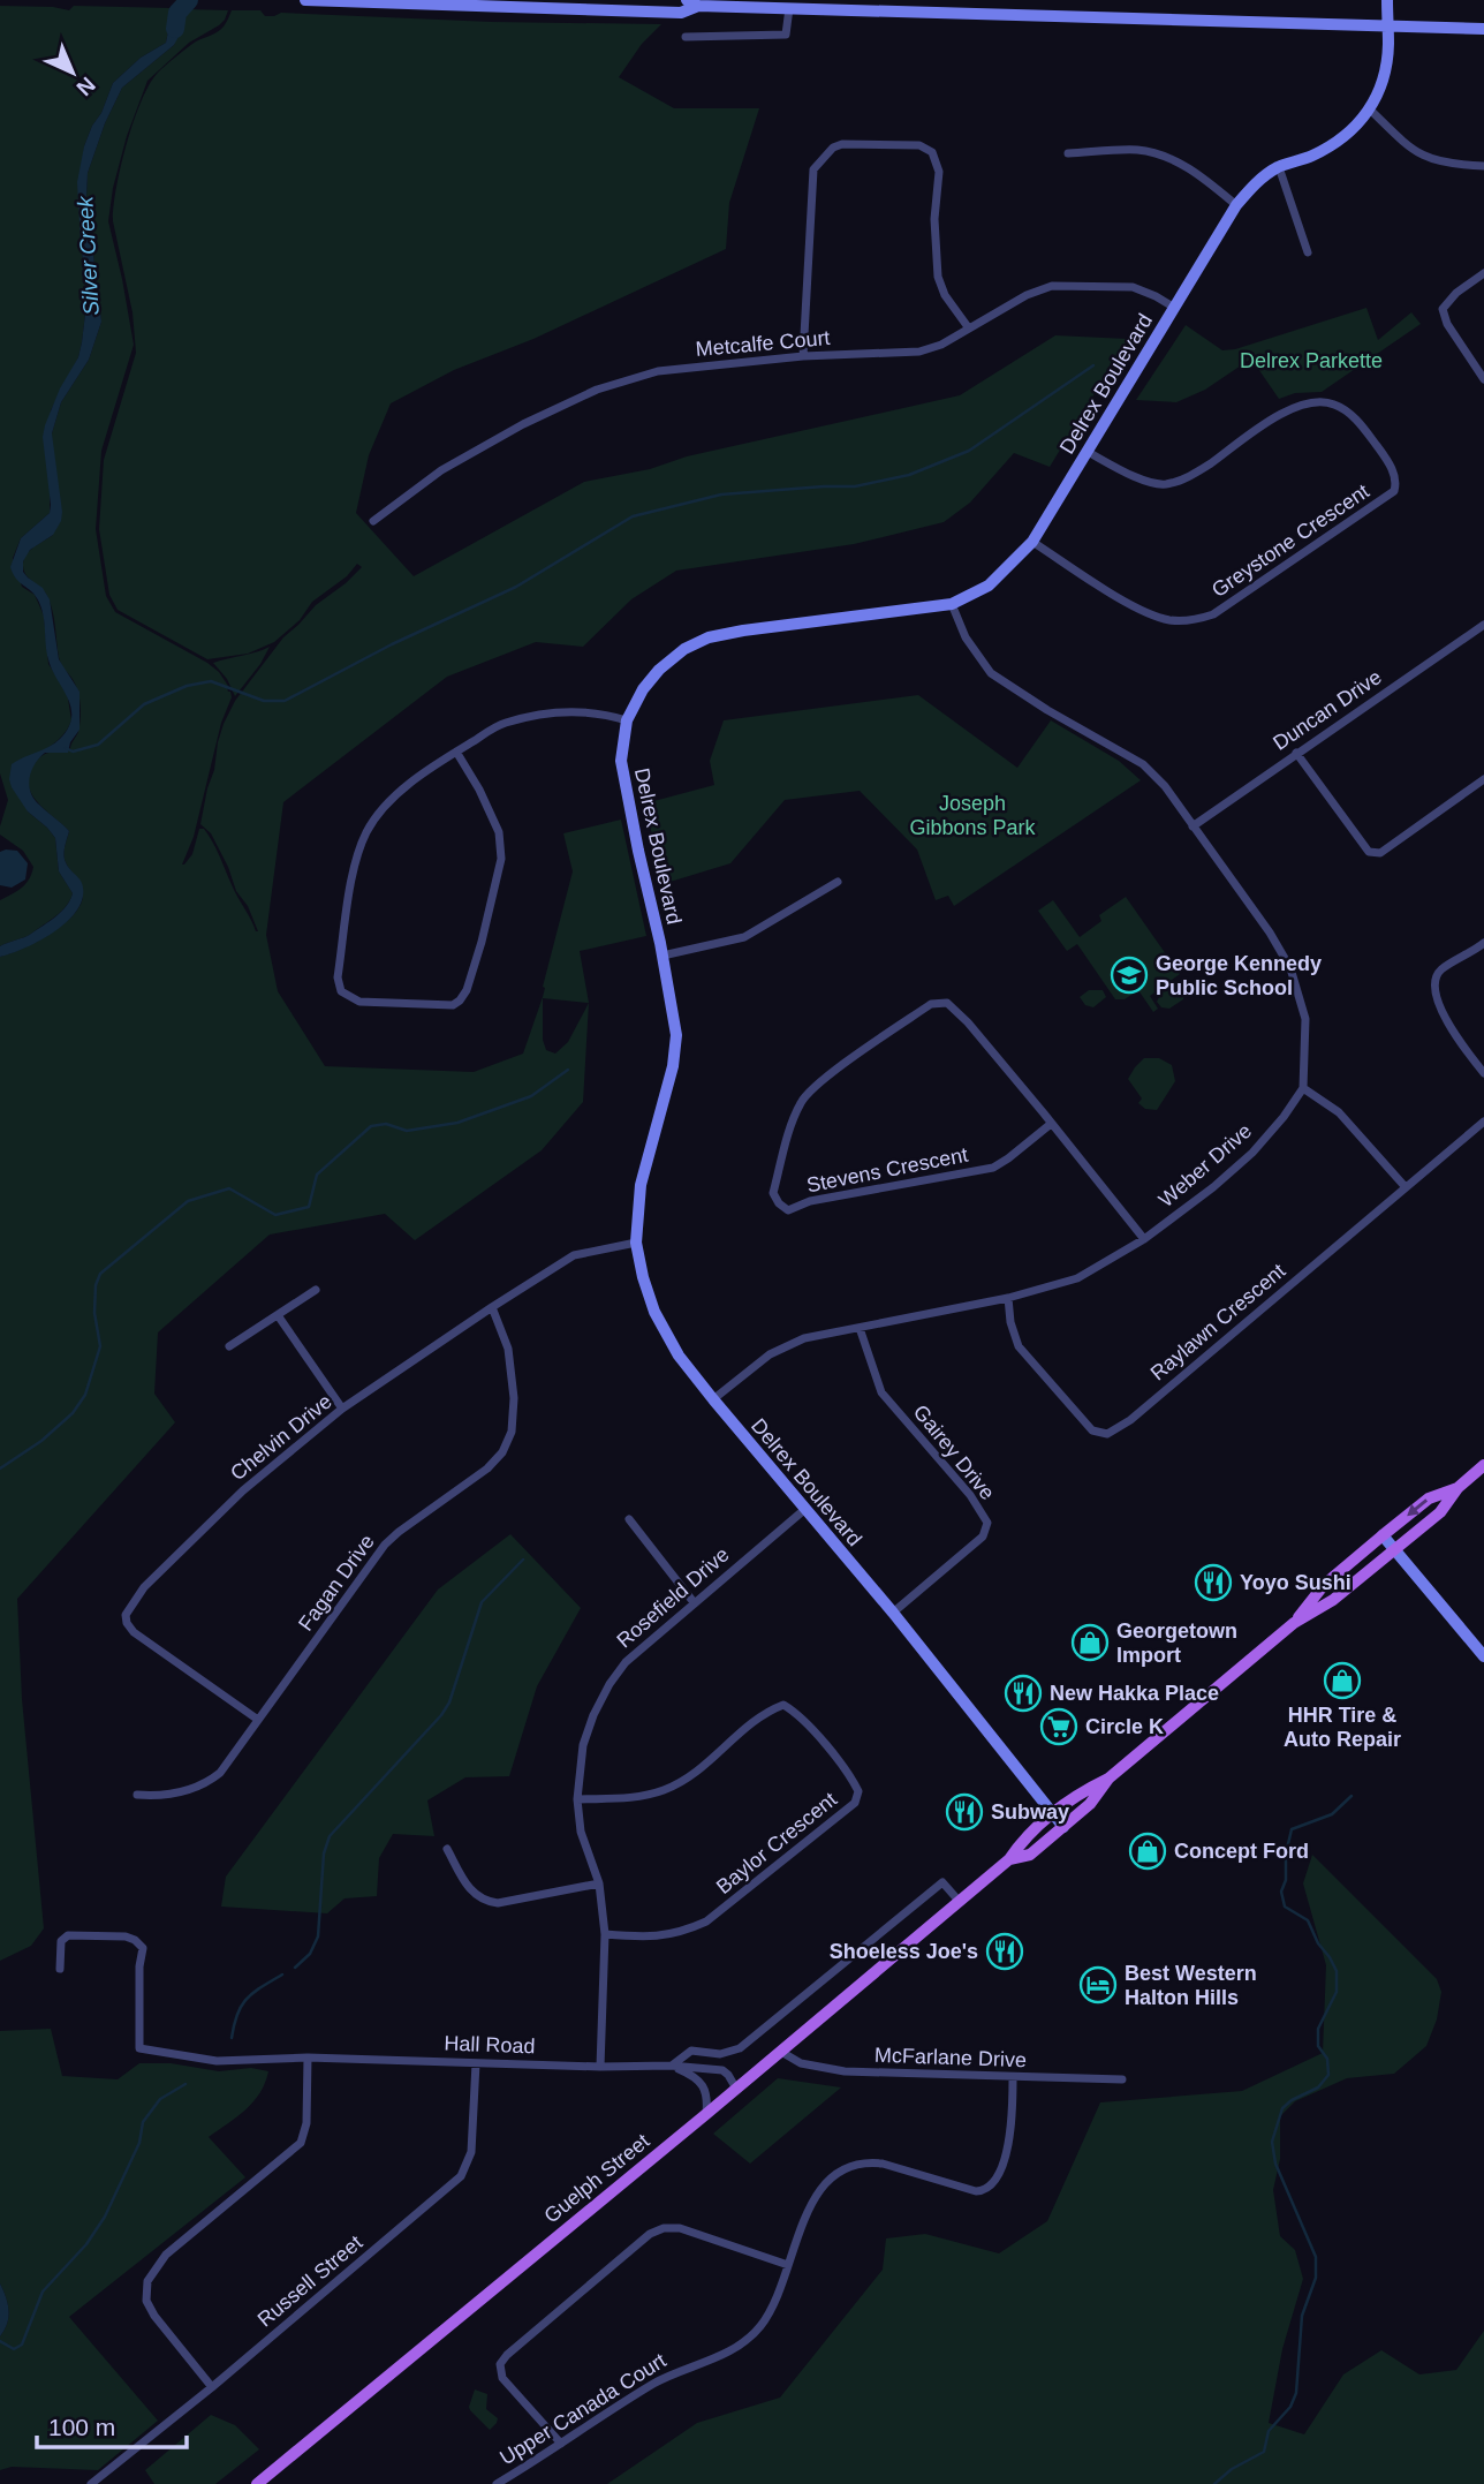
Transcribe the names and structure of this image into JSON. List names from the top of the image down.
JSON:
{
  "streets": {
    "main road": ["Guelph Street"],
    "street": [
      "Metcalfe Court",
      "Delrex Boulevard",
      "Greystone Crescent",
      "Duncan Drive",
      "Weber Drive",
      "Stevens Crescent",
      "Raylawn Crescent",
      "Chelvin Drive",
      "Gairey Drive",
      "Fagan Drive",
      "Rosefield Drive",
      "Baylor Crescent",
      "Hall Road",
      "McFarlane Drive",
      "Russell Street",
      "Upper Canada Court"
    ]
  },
  "crossings": [
    ["Metcalfe Court", "Delrex Boulevard"],
    ["Delrex Boulevard", "Greystone Crescent"],
    ["Delrex Boulevard", "Weber Drive"],
    ["Delrex Boulevard", "Chelvin Drive"],
    ["Delrex Boulevard", "Gairey Drive"],
    ["Delrex Boulevard", "Rosefield Drive"],
    ["Delrex Boulevard", "Guelph Street"],
    ["Weber Drive", "Stevens Crescent"],
    ["Weber Drive", "Raylawn Crescent"],
    ["Weber Drive", "Gairey Drive"],
    ["Chelvin Drive", "Fagan Drive"],
    ["Rosefield Drive", "Baylor Crescent"],
    ["Rosefield Drive", "Hall Road"],
    ["Hall Road", "Guelph Street"],
    ["Hall Road", "Russell Street"],
    ["McFarlane Drive", "Guelph Street"],
    ["McFarlane Drive", "Upper Canada Court"]
  ],
  "water": ["Silver Creek"],
  "parks": ["Delrex Parkette", "Joseph Gibbons Park"],
  "places": {
    "school or university": ["George Kennedy Public School"],
    "restaurant": [
      "Yoyo Sushi",
      "New Hakka Place",
      "Subway",
      "Shoeless Joe's"
    ],
    "shop": ["Georgetown Import", "HHR Tire & Auto Repair", "Concept Ford"],
    "supermarket": ["Circle K"],
    "hotel": ["Best Western Halton Hills"]
  },
  "scale_bar": "100 m",
  "north": "bottom right"
}
